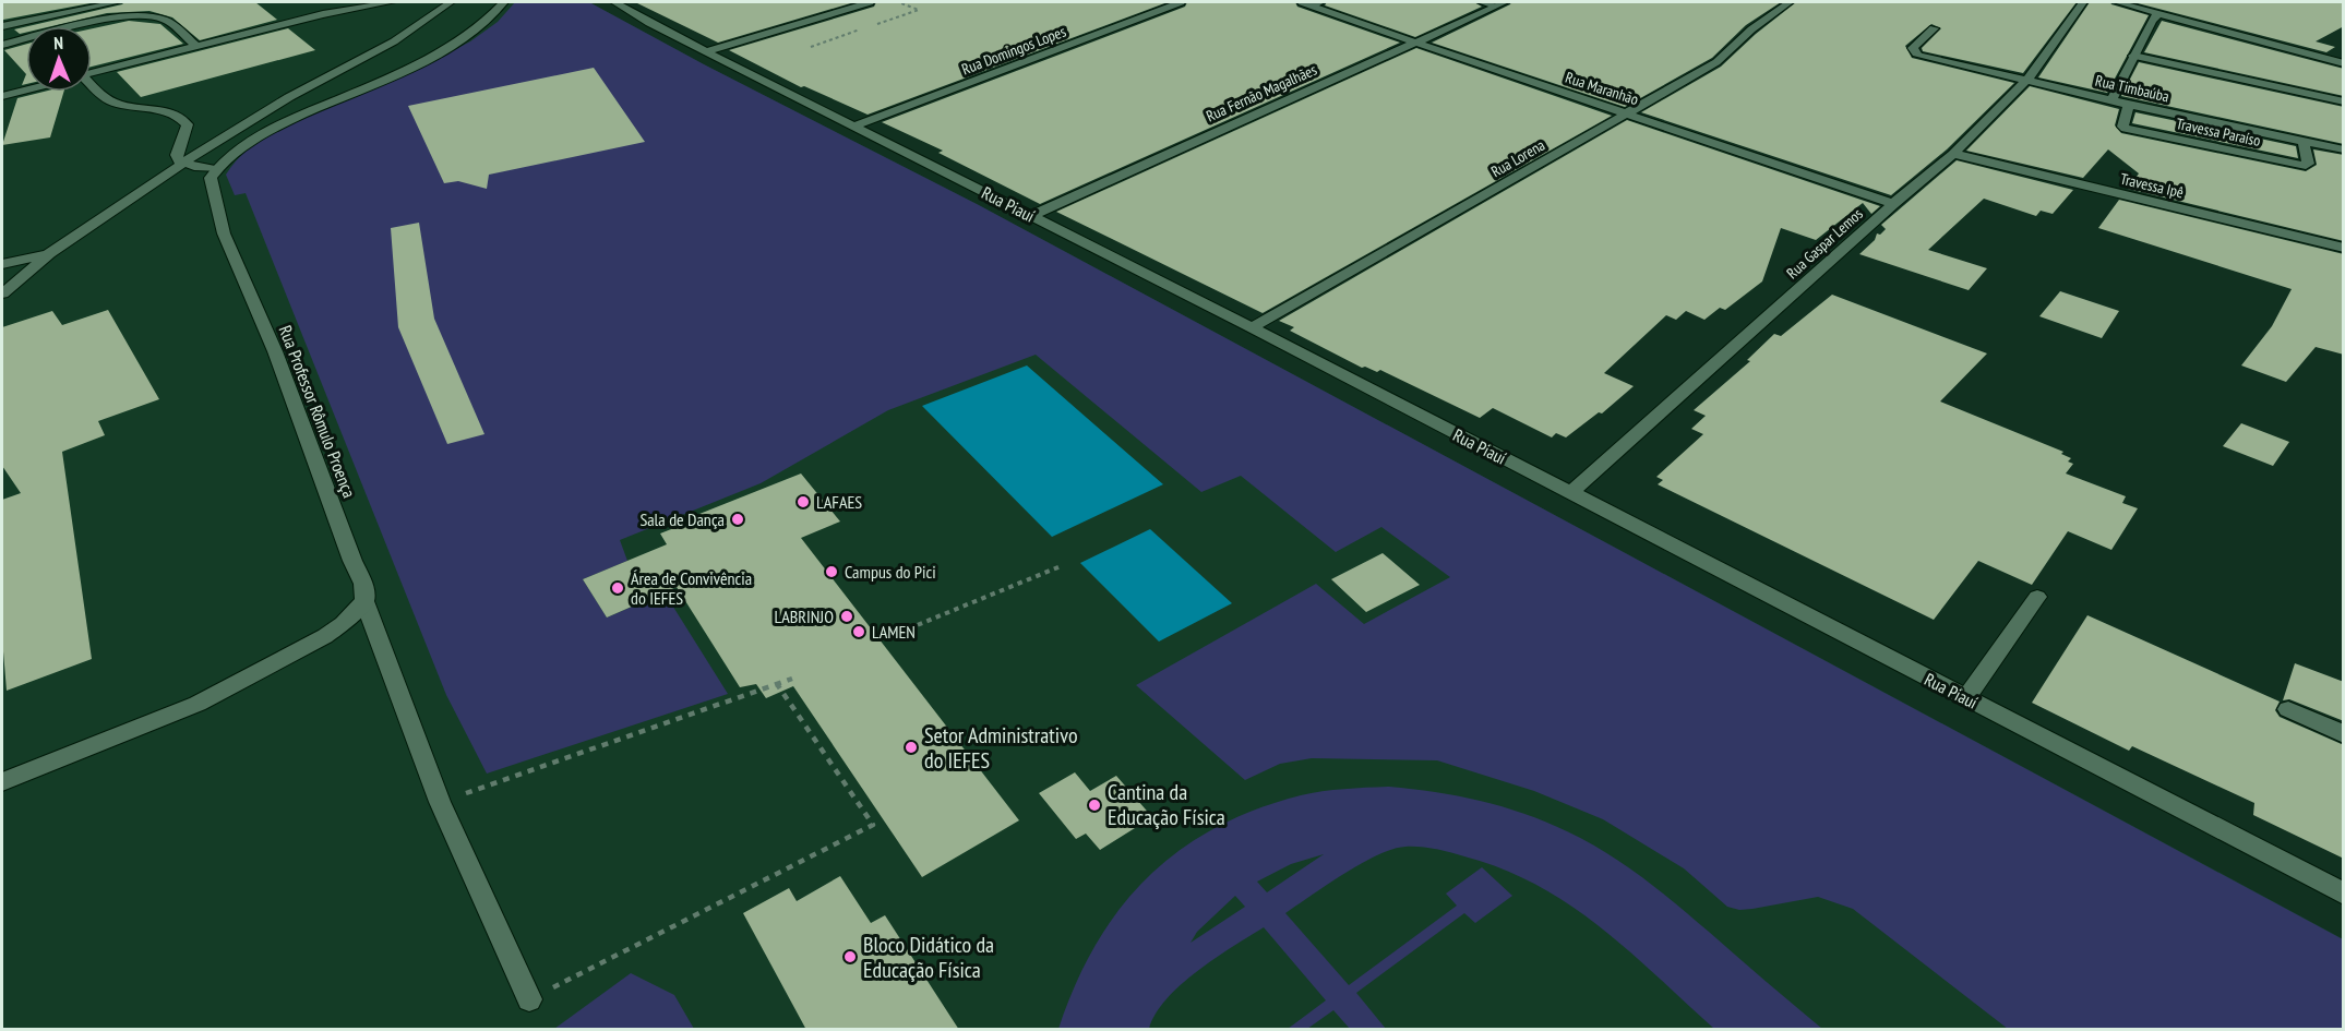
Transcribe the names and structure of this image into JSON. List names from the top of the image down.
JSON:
{
  "streets": {
    "street": [
      "Rua Domingos Lopes",
      "Rua Maranhão",
      "Rua Timbaúba",
      "Rua Fernão Magalhães",
      "Travessa Paraíso",
      "Rua Lorena",
      "Travessa Ipê",
      "Rua Piauí",
      "Rua Gaspar Lemos",
      "Rua Professor Rômulo Proença"
    ]
  },
  "crossings": [
    ["Rua Domingos Lopes", "Rua Piauí"],
    ["Rua Maranhão", "Rua Fernão Magalhães"],
    ["Rua Maranhão", "Rua Lorena"],
    ["Rua Maranhão", "Rua Gaspar Lemos"],
    ["Rua Timbaúba", "Travessa Paraíso"],
    ["Rua Timbaúba", "Rua Gaspar Lemos"],
    ["Rua Fernão Magalhães", "Rua Piauí"],
    ["Rua Lorena", "Rua Piauí"],
    ["Travessa Ipê", "Rua Gaspar Lemos"],
    ["Rua Piauí", "Rua Gaspar Lemos"]
  ],
  "places": [
    "LAFAES",
    "Sala de Dança",
    "Campus do Pici",
    "Área de Convivência do IEFES",
    "LABRINJO",
    "LAMEN",
    "Setor Administrativo do IEFES",
    "Cantina da Educação Física",
    "Bloco Didático da Educação Física"
  ],
  "north": "top"
}
